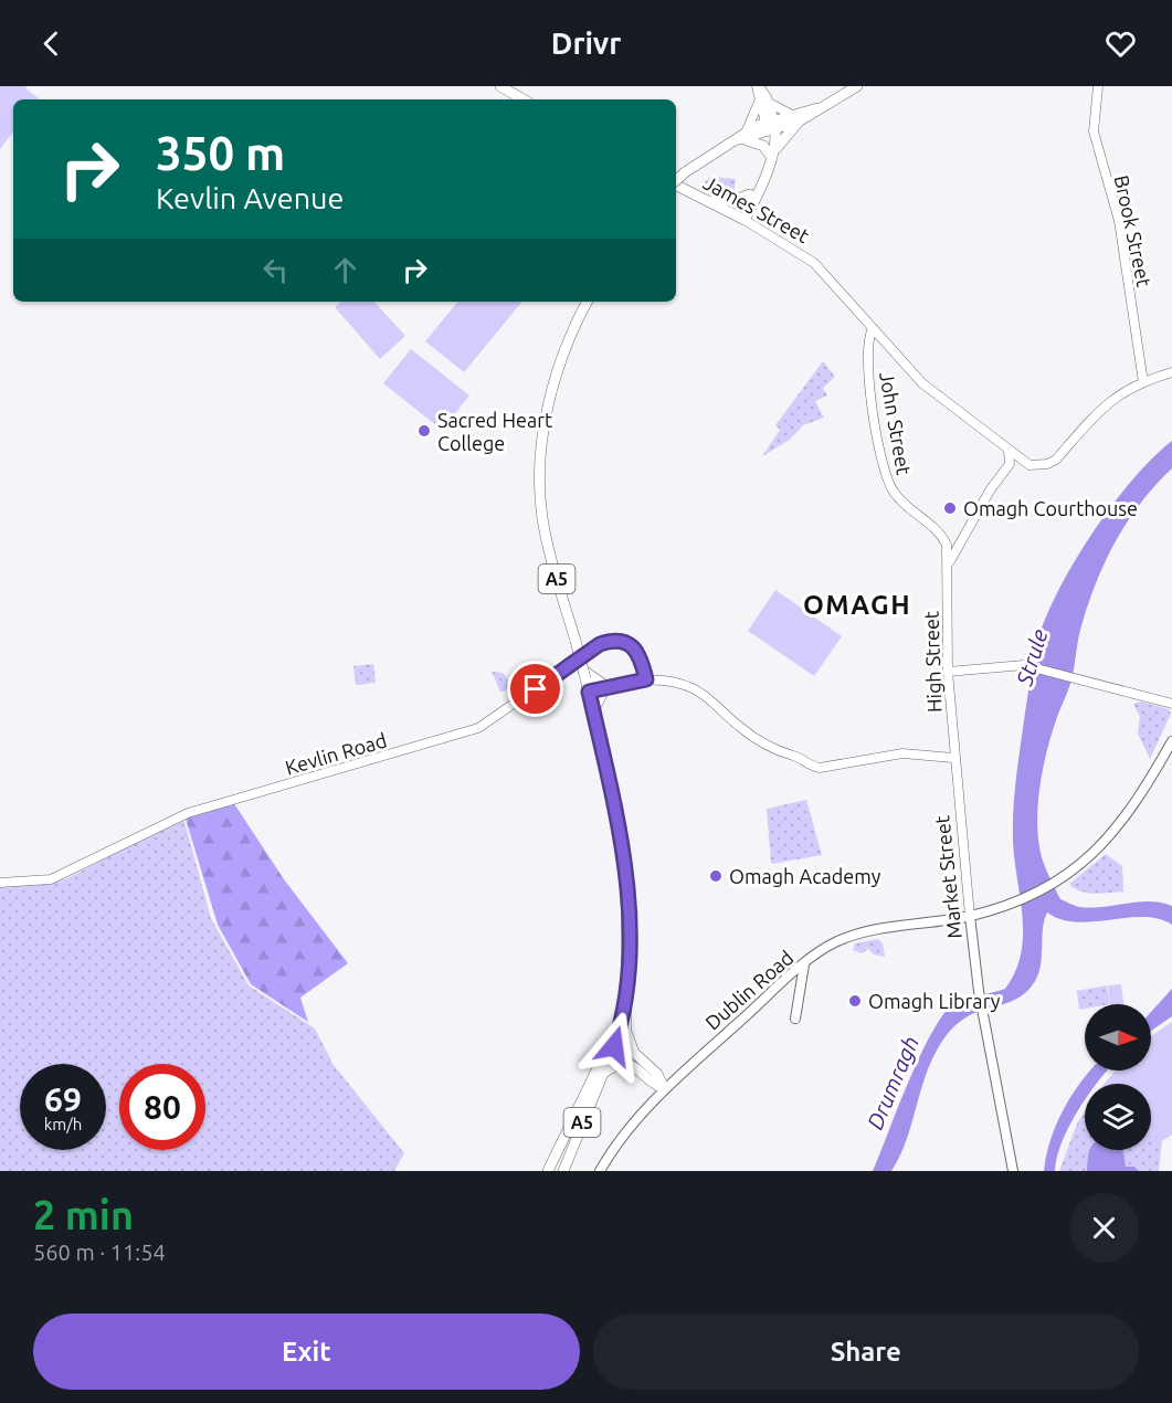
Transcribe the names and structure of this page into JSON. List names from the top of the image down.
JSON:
{
  "streets": {
    "highway": ["James Street", "A5"],
    "main road": ["Market Street", "Dublin Road"],
    "street": [
      "Brook Street",
      "John Street",
      "High Street",
      "Kevlin Road"
    ]
  },
  "crossings": [
    ["James Street", "Brook Street"],
    ["James Street", "John Street"],
    ["John Street", "High Street"],
    ["High Street", "Market Street"],
    ["Market Street", "Dublin Road"]
  ],
  "districts": ["OMAGH"],
  "water": ["Strule", "Drumragh"],
  "places": [
    "Sacred Heart College",
    "Omagh Courthouse",
    "Omagh Academy",
    "Omagh Library"
  ],
  "north": "right",
  "page": {
    "header": "Drivr",
    "turn": ["350 m", "Kevlin Avenue"],
    "speed": "69 km/h",
    "limit": "80",
    "heading": ["2 min", "560 m · 11:54"],
    "buttons": ["Exit", "Share"]
  }
}
